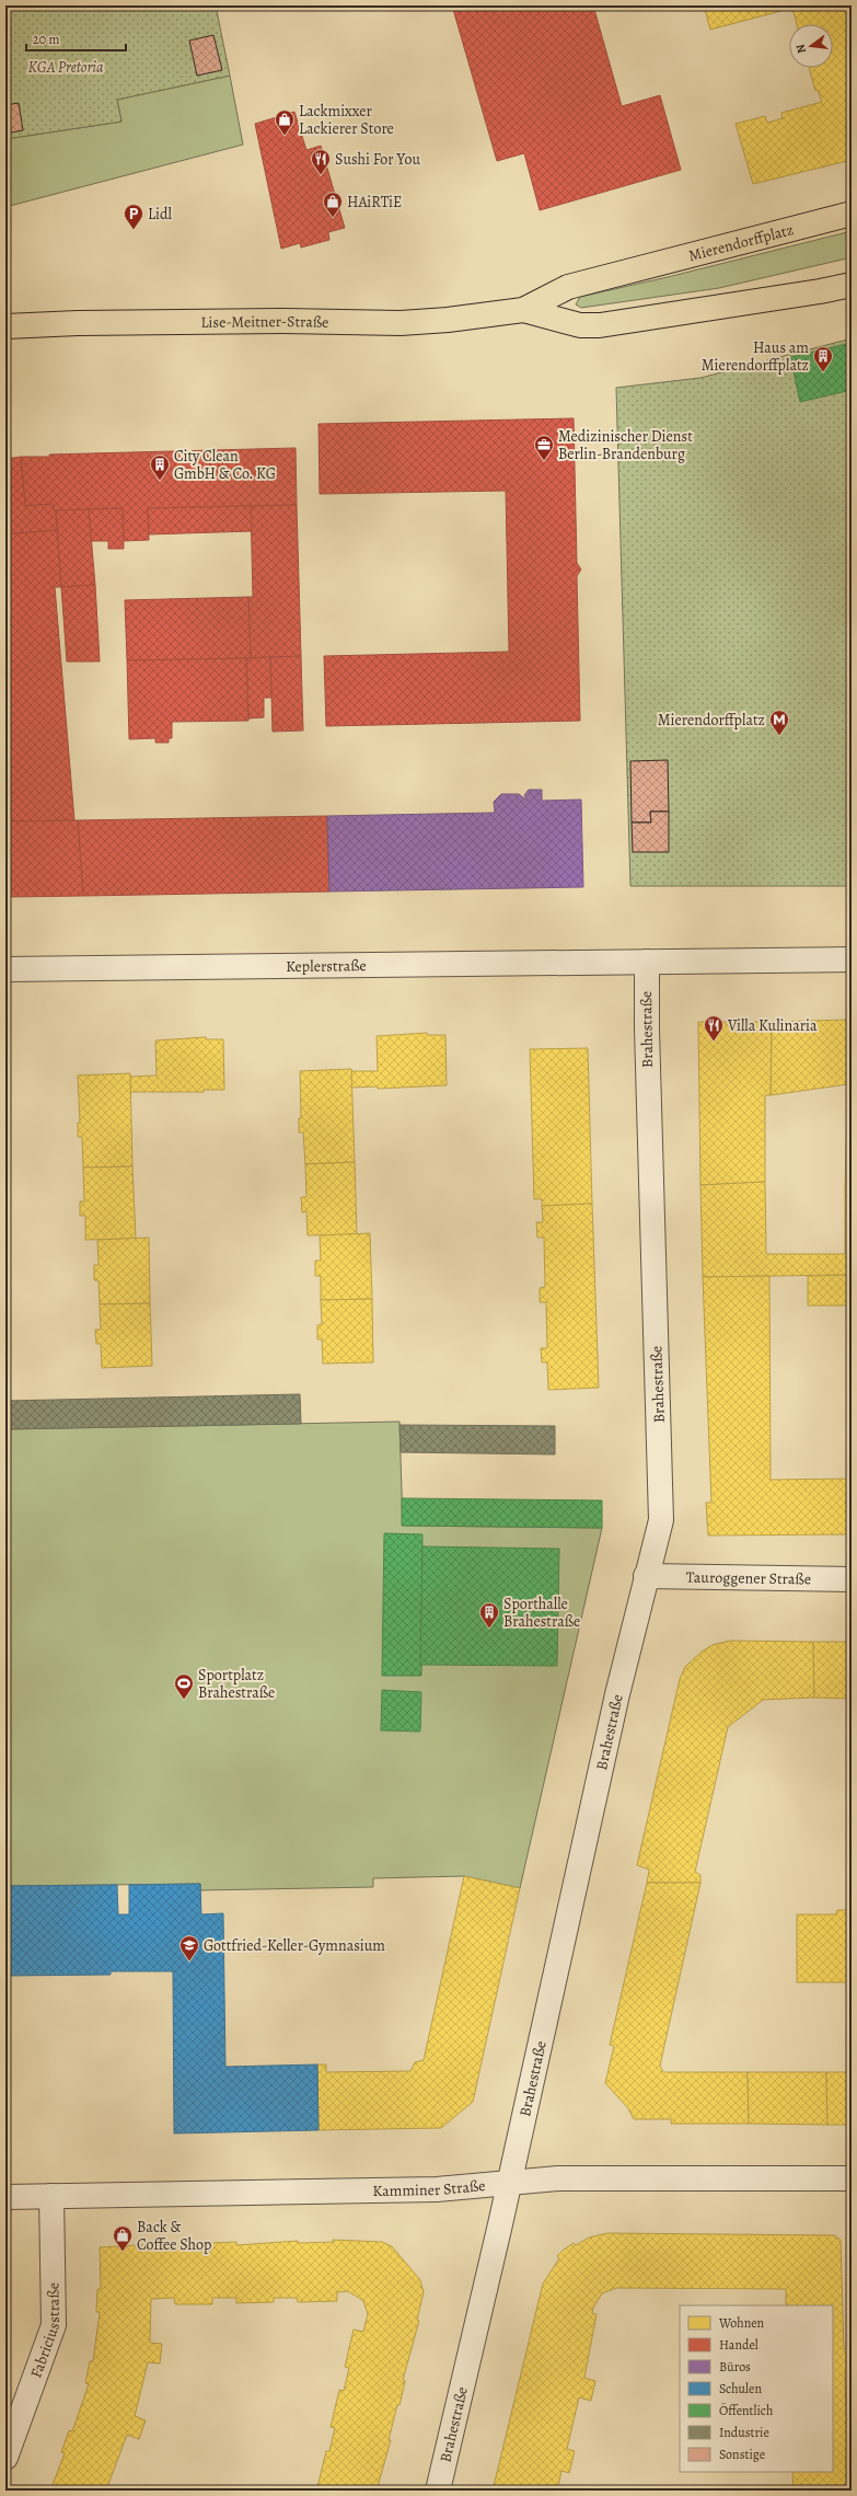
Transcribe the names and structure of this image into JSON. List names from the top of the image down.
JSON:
{
  "streets": {
    "main road": ["Mierendorffplatz", "Lise-Meitner-Straße"],
    "street": [
      "Keplerstraße",
      "Brahestraße",
      "Tauroggener Straße",
      "Kamminer Straße",
      "Fabriciusstraße"
    ]
  },
  "crossings": [
    ["Mierendorffplatz", "Lise-Meitner-Straße"],
    ["Keplerstraße", "Brahestraße"],
    ["Brahestraße", "Tauroggener Straße"],
    ["Brahestraße", "Kamminer Straße"],
    ["Kamminer Straße", "Fabriciusstraße"]
  ],
  "parks": ["KGA Pretoria"],
  "places": {
    "shop": ["Lackmixxer Lackierer Store", "HAiRTiE", "Back & Coffee Shop"],
    "restaurant": ["Sushi For You", "Villa Kulinaria"],
    "parking": ["Lidl"],
    "building": ["Haus am Mierendorffplatz", "City Clean GmbH & Co. KG", "Sporthalle Brahestraße"],
    "office": ["Medizinischer Dienst Berlin-Brandenburg"],
    "metro station": ["Mierendorffplatz"],
    "sports": ["Sportplatz Brahestraße"],
    "school or university": ["Gottfried-Keller-Gymnasium"]
  },
  "legend": [
    "Wohnen",
    "Handel",
    "Büros",
    "Schulen",
    "Öffentlich",
    "Industrie",
    "Sonstige"
  ],
  "scale_bar": "20 m",
  "north": "left"
}
